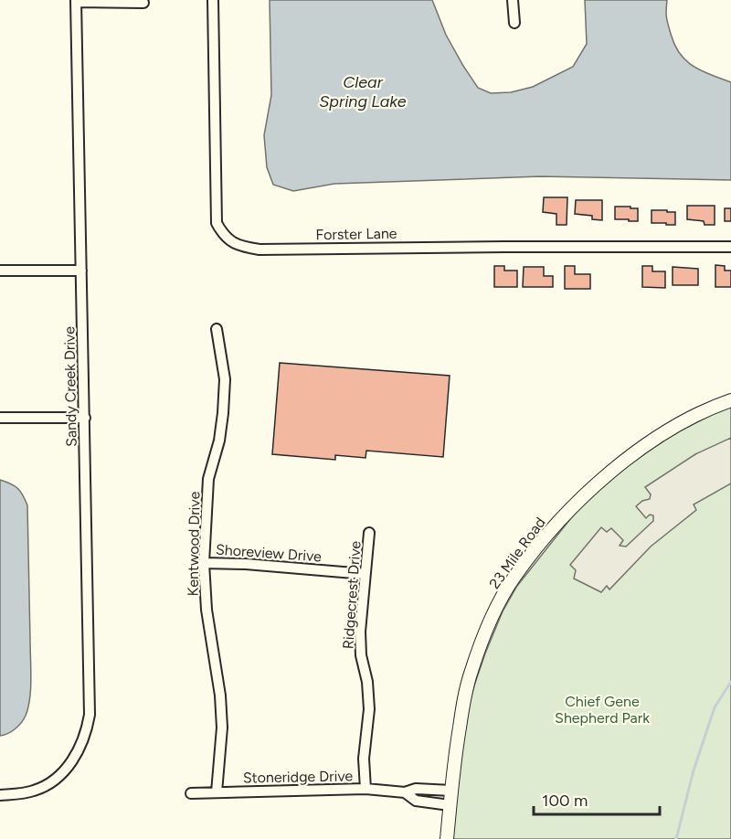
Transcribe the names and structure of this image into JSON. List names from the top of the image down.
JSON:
{
  "streets": {
    "main road": ["23 Mile Road"],
    "street": [
      "Forster Lane",
      "Sandy Creek Drive",
      "Kentwood Drive",
      "Shoreview Drive",
      "Ridgecrest Drive",
      "Stoneridge Drive"
    ]
  },
  "crossings": [
    ["Kentwood Drive", "Shoreview Drive"],
    ["Kentwood Drive", "Stoneridge Drive"],
    ["Shoreview Drive", "Ridgecrest Drive"],
    ["23 Mile Road", "Stoneridge Drive"],
    ["Ridgecrest Drive", "Stoneridge Drive"]
  ],
  "water": ["Clear Spring Lake"],
  "parks": ["Chief Gene Shepherd Park"],
  "scale_bar": "100 m"
}
